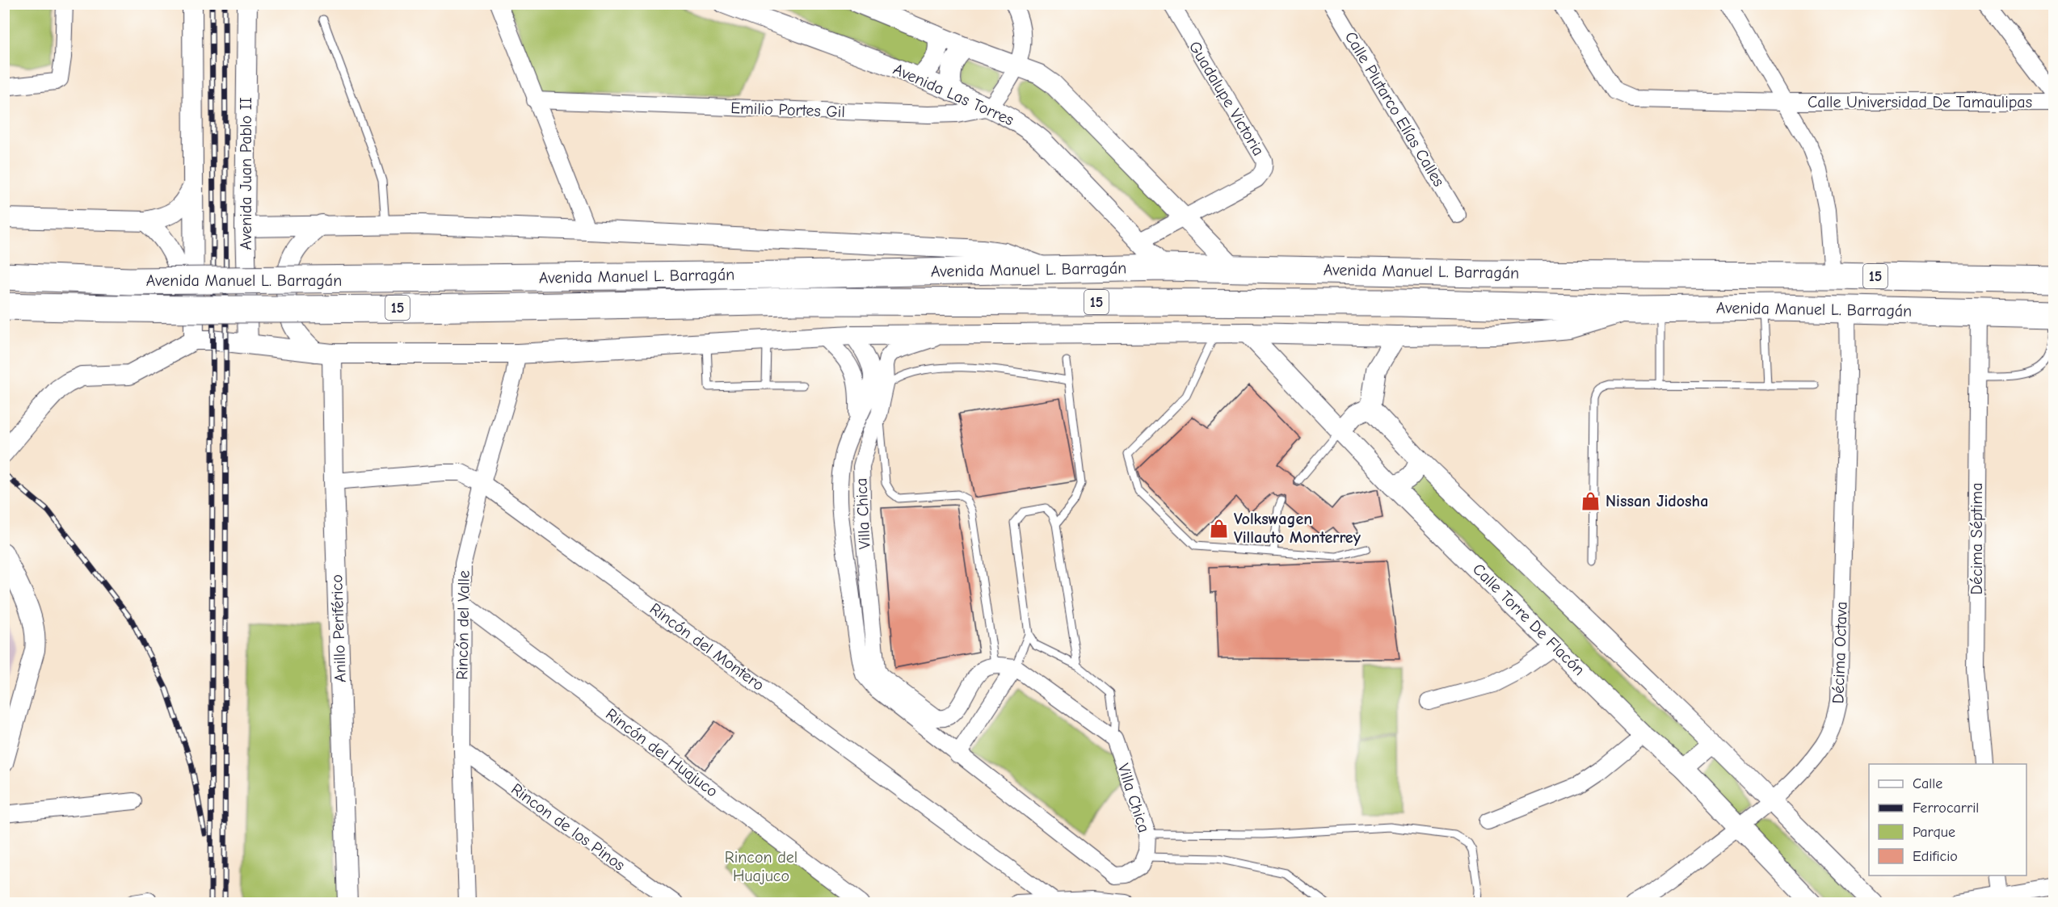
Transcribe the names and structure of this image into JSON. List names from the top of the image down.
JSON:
{
  "streets": {
    "highway": ["Avenida Manuel L. Barragán", "15"],
    "street": [
      "Avenida Las Torres",
      "Guadalupe Victoria",
      "Calle Universidad De Tamaulipas",
      "Calle Plutarco Elías Calles",
      "Emilio Portes Gil",
      "Avenida Juan Pablo II",
      "Villa Chica",
      "Décima Séptima",
      "Calle Torre De Flacón",
      "Rincón del Valle",
      "Anillo Periférico",
      "Rincón del Montero",
      "Décima Octava",
      "Rincón del Huajuco",
      "Rincon de los Pinos"
    ]
  },
  "crossings": [
    ["Avenida Las Torres", "Guadalupe Victoria"],
    ["Avenida Las Torres", "Emilio Portes Gil"],
    ["Avenida Las Torres", "Avenida Manuel L. Barragán"],
    ["Avenida Manuel L. Barragán", "Décima Séptima"],
    ["Avenida Manuel L. Barragán", "Décima Octava"],
    ["Calle Torre De Flacón", "Décima Octava"],
    ["Rincón del Valle", "Rincón del Montero"],
    ["Rincón del Valle", "Rincón del Huajuco"],
    ["Rincón del Valle", "Rincon de los Pinos"],
    ["Anillo Periférico", "Rincón del Montero"]
  ],
  "parks": ["Rincon del Huajuco"],
  "places": {
    "shop": ["Nissan Jidosha", "Volkswagen Villauto Monterrey"]
  },
  "legend": [
    "Calle",
    "Ferrocarril",
    "Parque",
    "Edificio"
  ]
}
